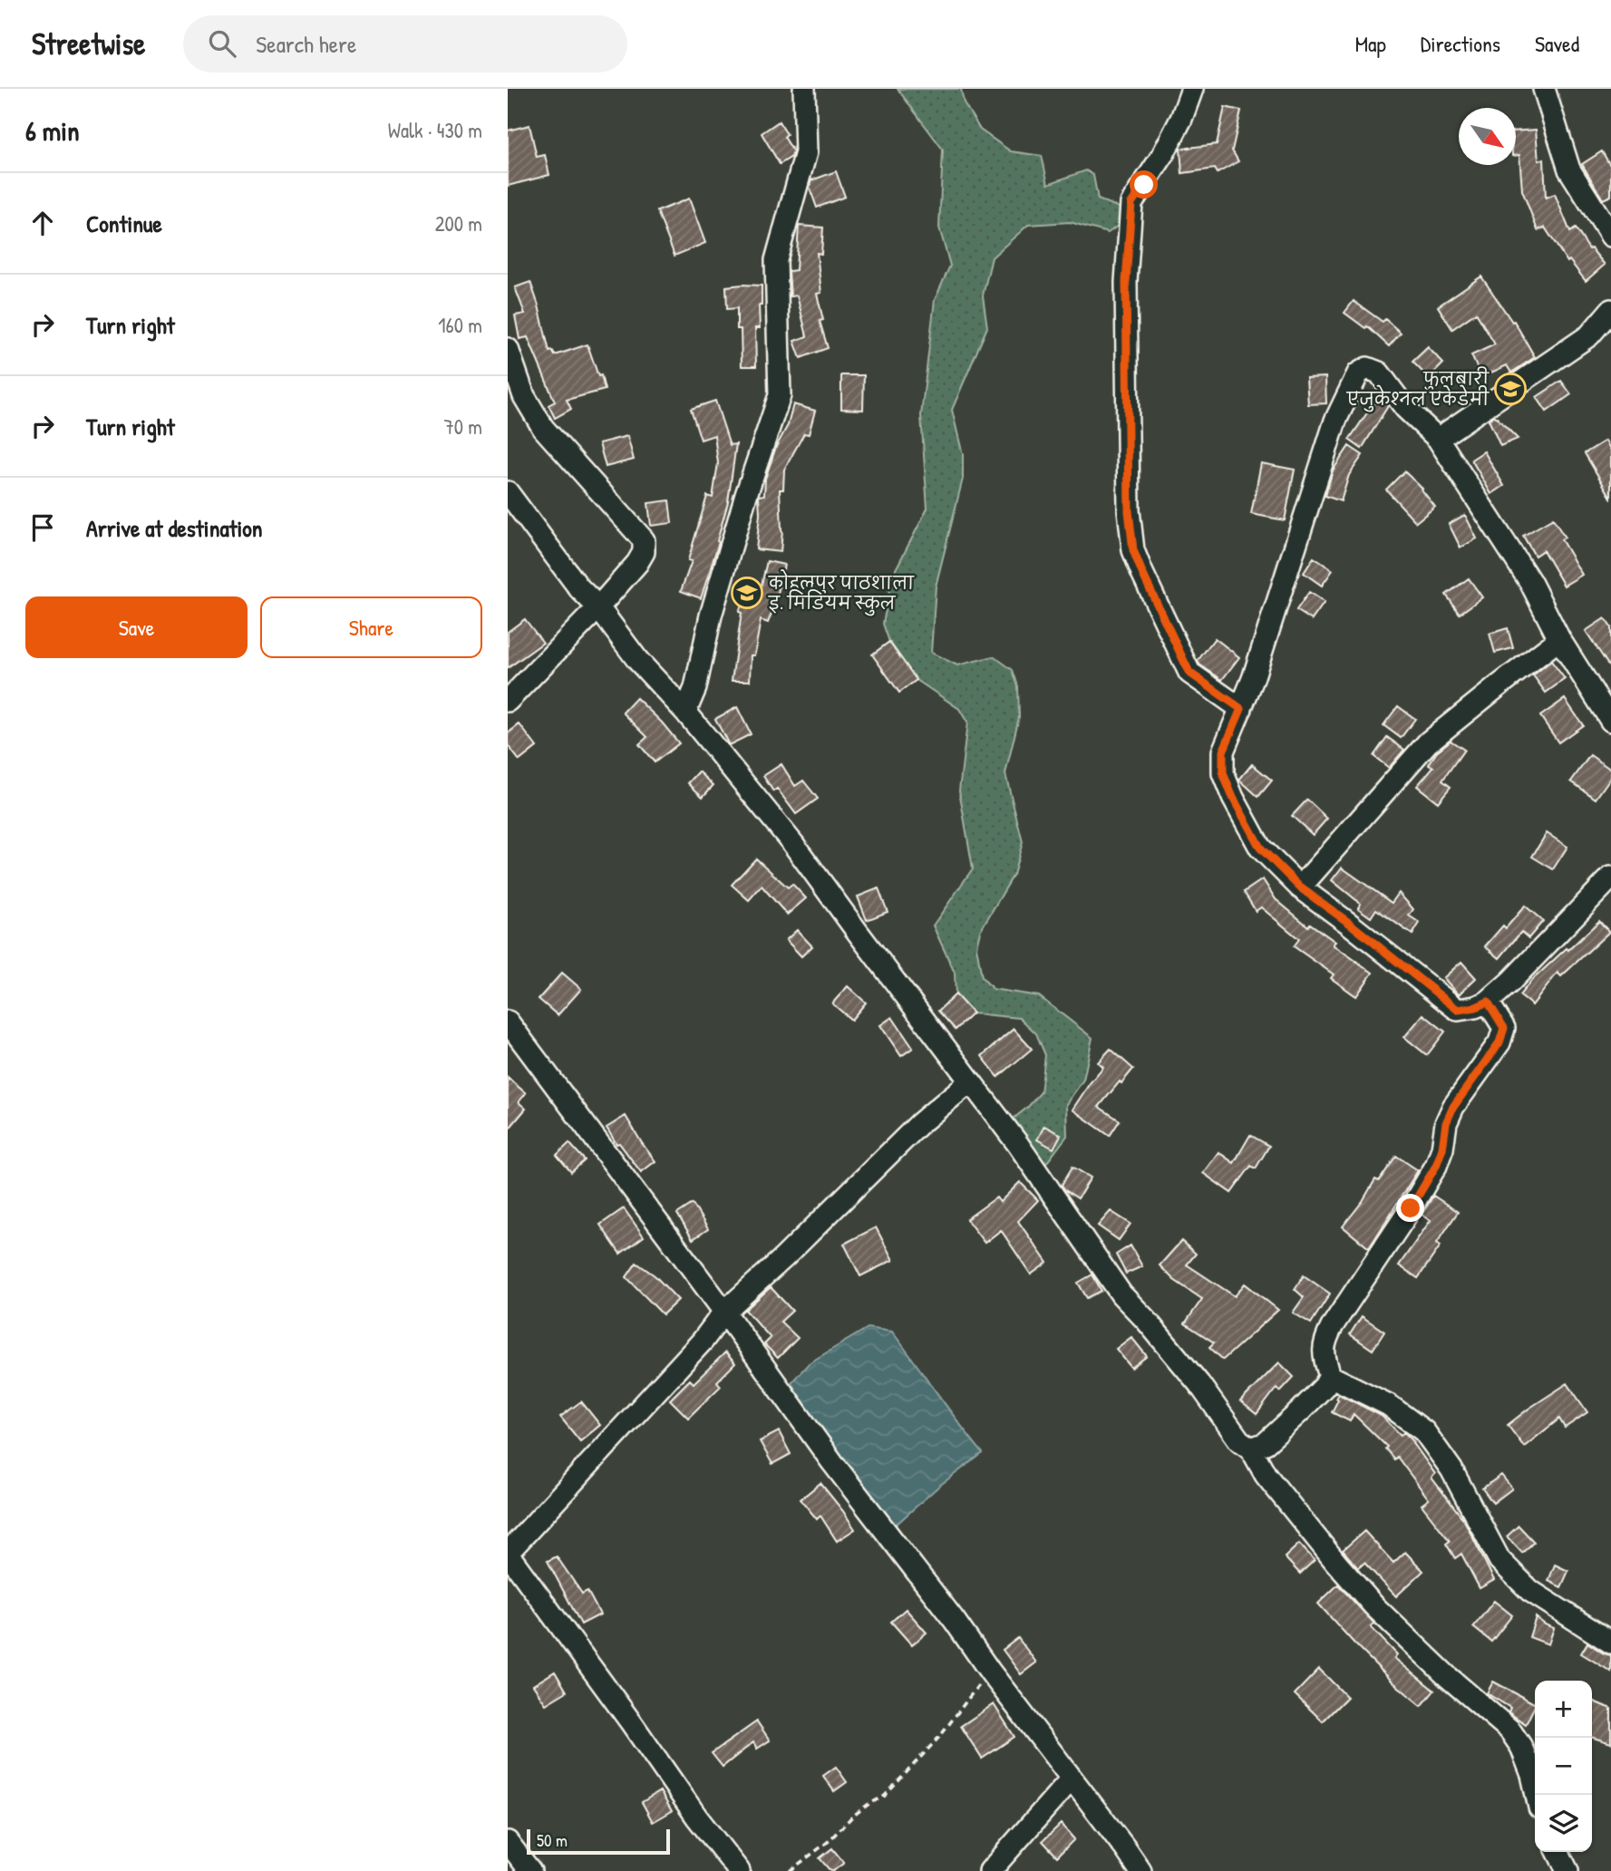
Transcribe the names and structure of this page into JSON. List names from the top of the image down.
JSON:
{
  "places": {
    "school or university": ["फुलबारी एजुकेश्नल एकेडेमी", "कोहलपुर पाठशाला इ. मिडियम स्कुल"]
  },
  "scale_bar": "50 m",
  "north": "bottom right",
  "page": {
    "header": "Streetwise",
    "search": "Search here",
    "nav": ["Map", "Directions", "Saved"],
    "heading": ["6 min", "Walk · 430 m"],
    "list": [
      ["Continue", "200 m"],
      ["Turn right", "160 m"],
      ["Turn right", "70 m"],
      "Arrive at destination"
    ],
    "buttons": ["Save", "Share"],
    "map_buttons": ["+", "−"],
    "scale": "50 m"
  }
}
